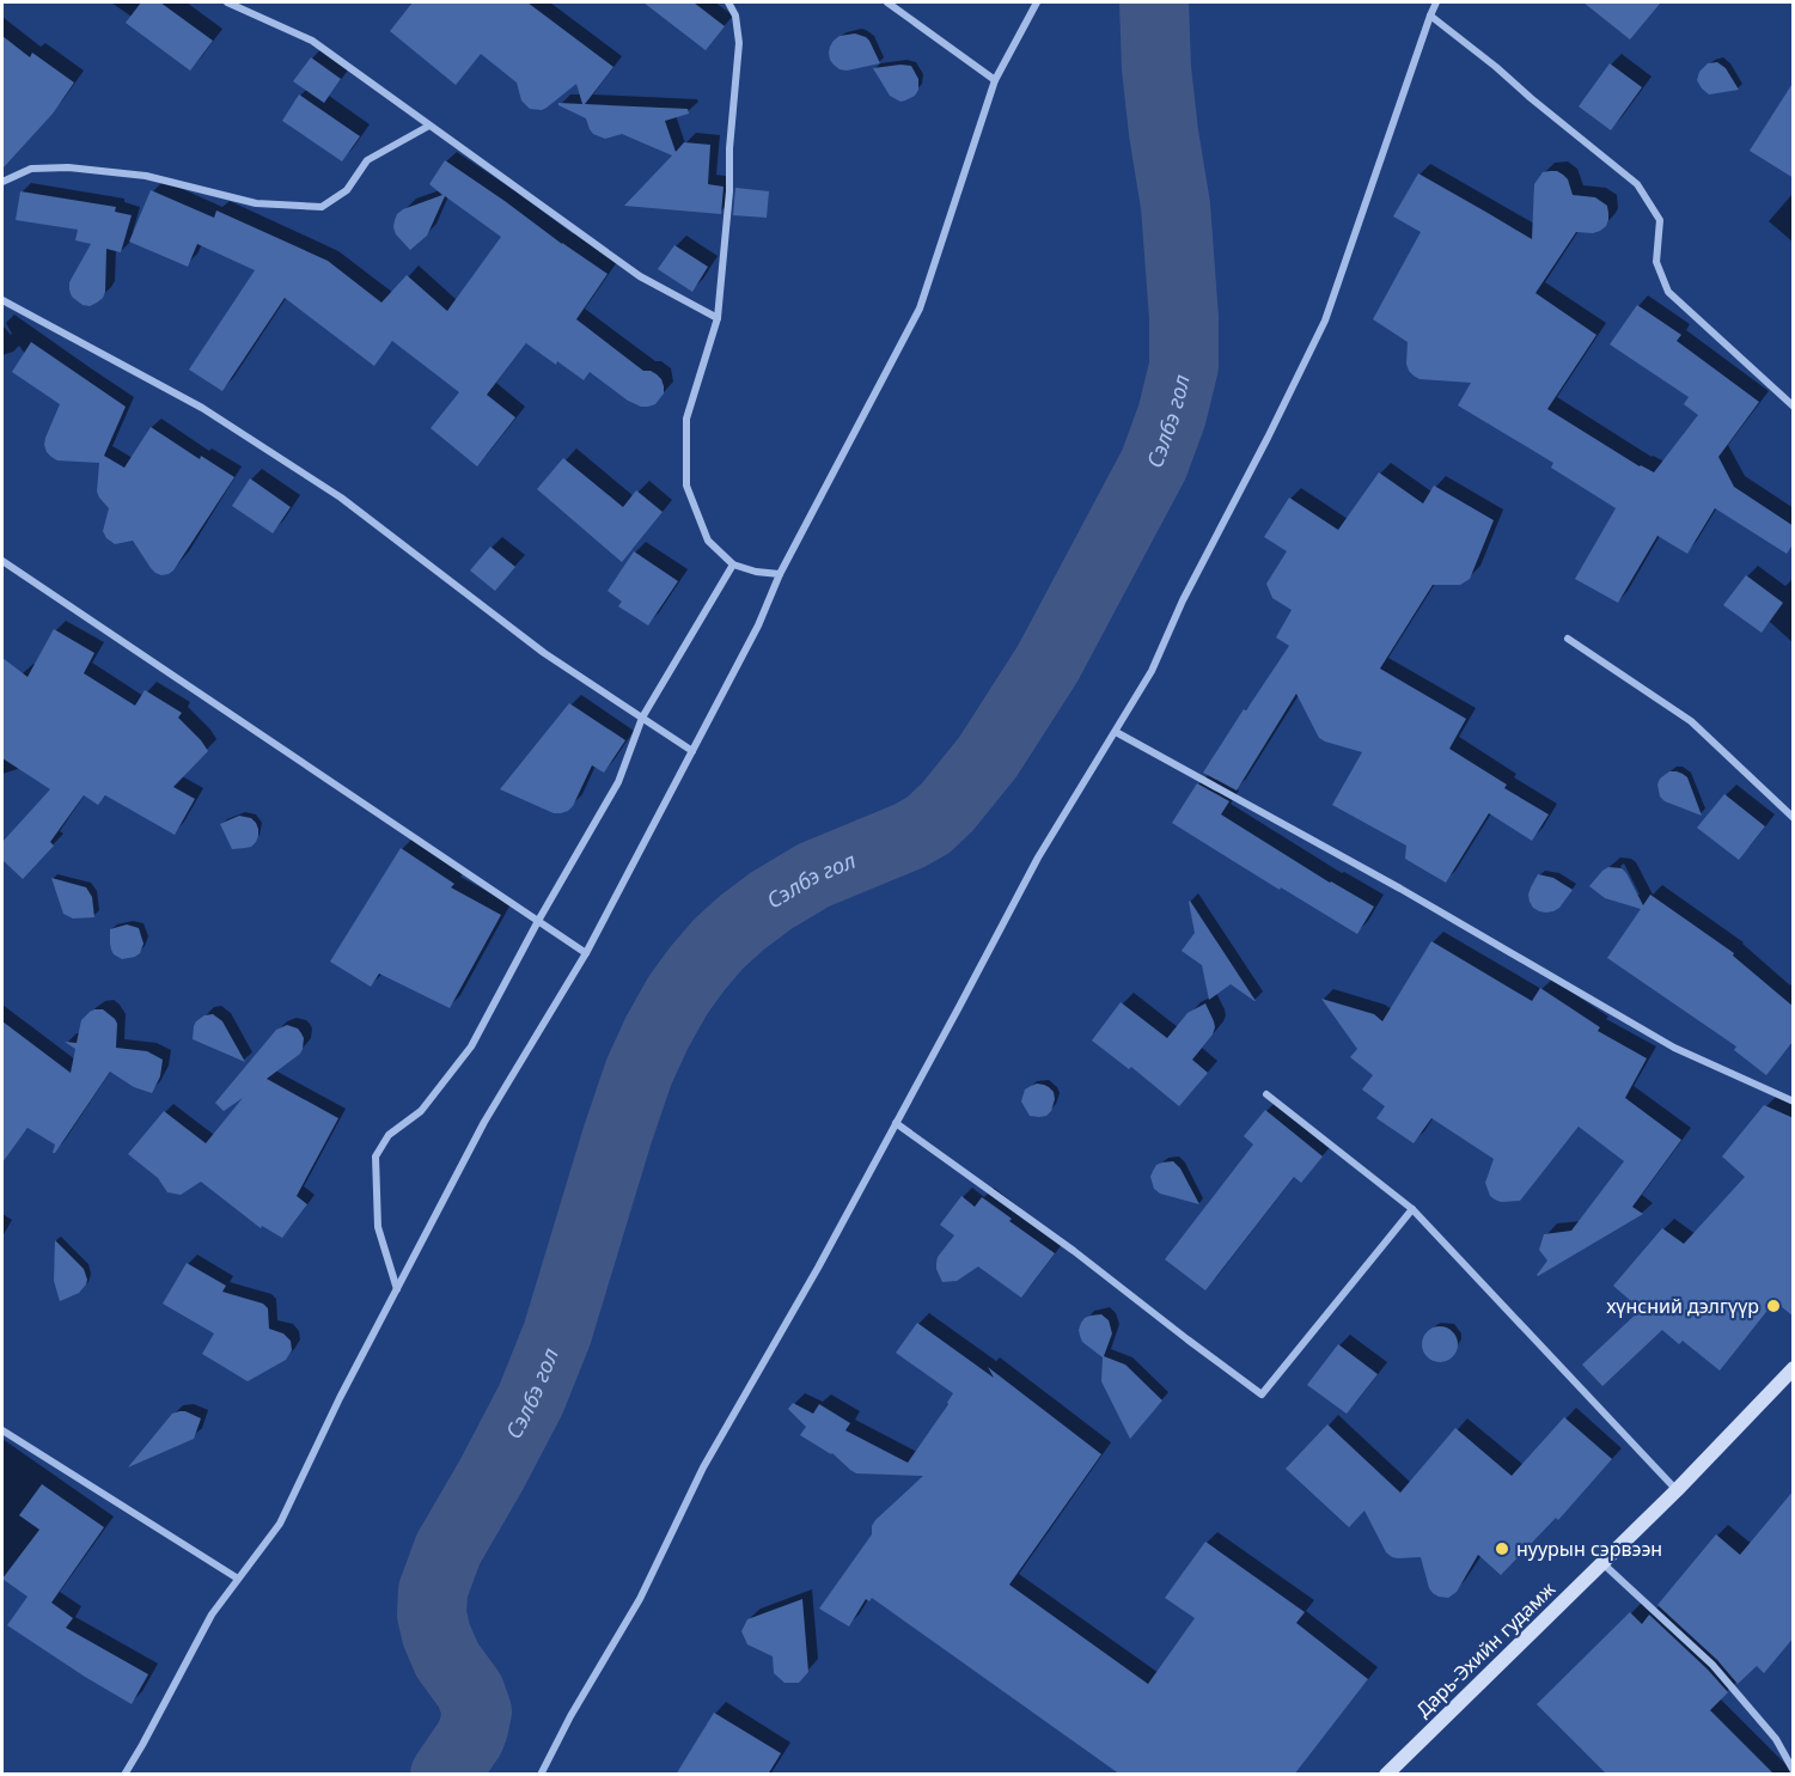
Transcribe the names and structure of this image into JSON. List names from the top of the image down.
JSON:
{
  "streets": {
    "main road": ["Дарь-Эхийн гудамж"]
  },
  "water": ["Сэлбэ гол"],
  "places": ["хүнсний дэлгүүр", "нуурын сэрвээн"]
}
